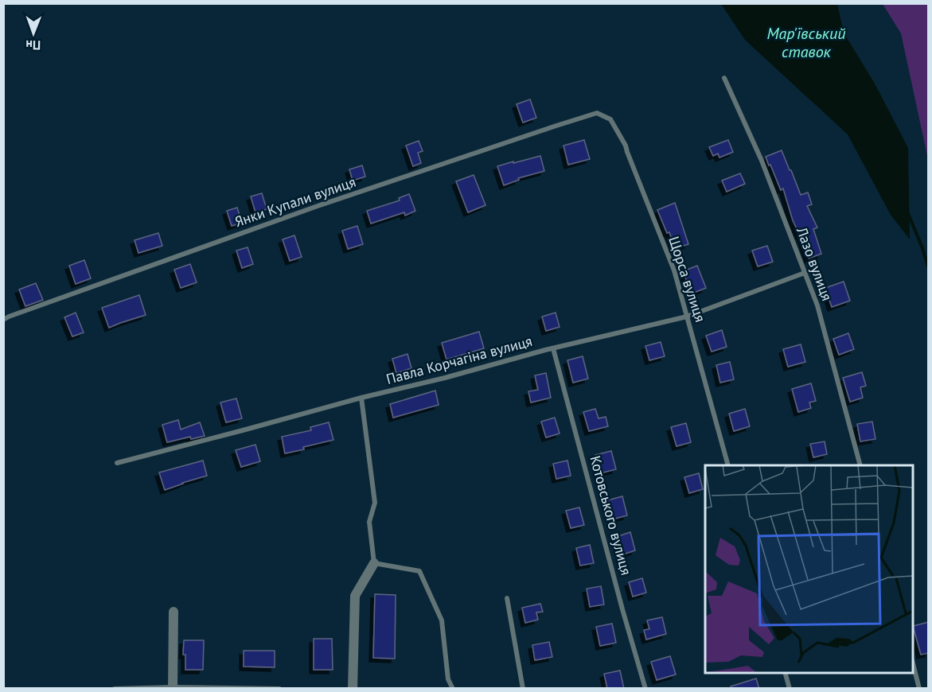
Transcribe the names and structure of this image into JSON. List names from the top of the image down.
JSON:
{
  "streets": {
    "lane": [
      "Янки Купали вулиця",
      "Лазо вулиця",
      "Щорса вулиця",
      "Павла Корчагіна вулиця",
      "Котовського вулиця"
    ]
  },
  "crossings": [
    ["Янки Купали вулиця", "Щорса вулиця"],
    ["Лазо вулиця", "Павла Корчагіна вулиця"],
    ["Щорса вулиця", "Павла Корчагіна вулиця"],
    ["Павла Корчагіна вулиця", "Котовського вулиця"]
  ],
  "water": ["Мар'ївський ставок"],
  "north": "bottom"
}
